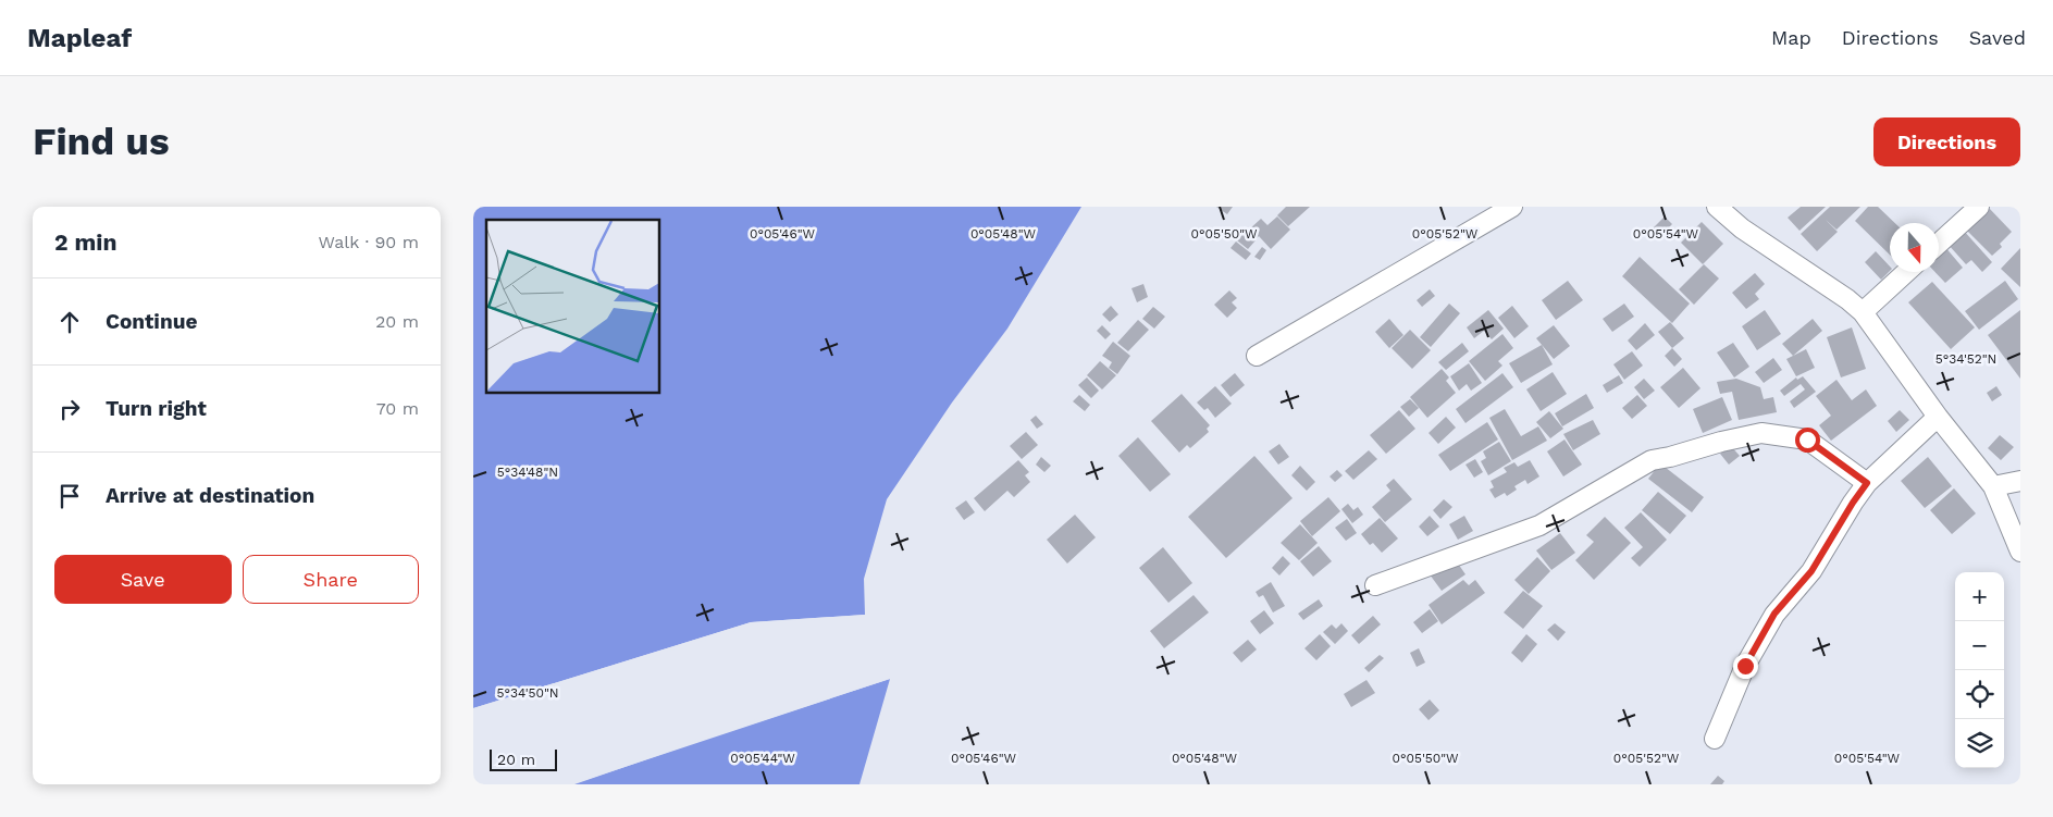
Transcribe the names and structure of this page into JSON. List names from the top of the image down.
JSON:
{
  "scale_bar": "20 m",
  "north": "bottom",
  "page": {
    "header": "Mapleaf",
    "nav": ["Map", "Directions", "Saved"],
    "buttons": [
      "Directions",
      ["Save", "Share"]
    ],
    "title": "Find us",
    "heading": ["2 min", "Walk · 90 m"],
    "list": [
      ["Continue", "20 m"],
      ["Turn right", "70 m"],
      "Arrive at destination"
    ],
    "map_buttons": ["+", "−"],
    "scale": "20 m"
  },
  "coordinates": [
    "0°05'46\"W",
    "0°05'50\"W",
    "0°05'54\"W",
    "0°05'48\"W",
    "0°05'52\"W",
    "5°34'52\"N",
    "5°34'48\"N",
    "5°34'50\"N",
    "0°05'44\"W"
  ]
}
